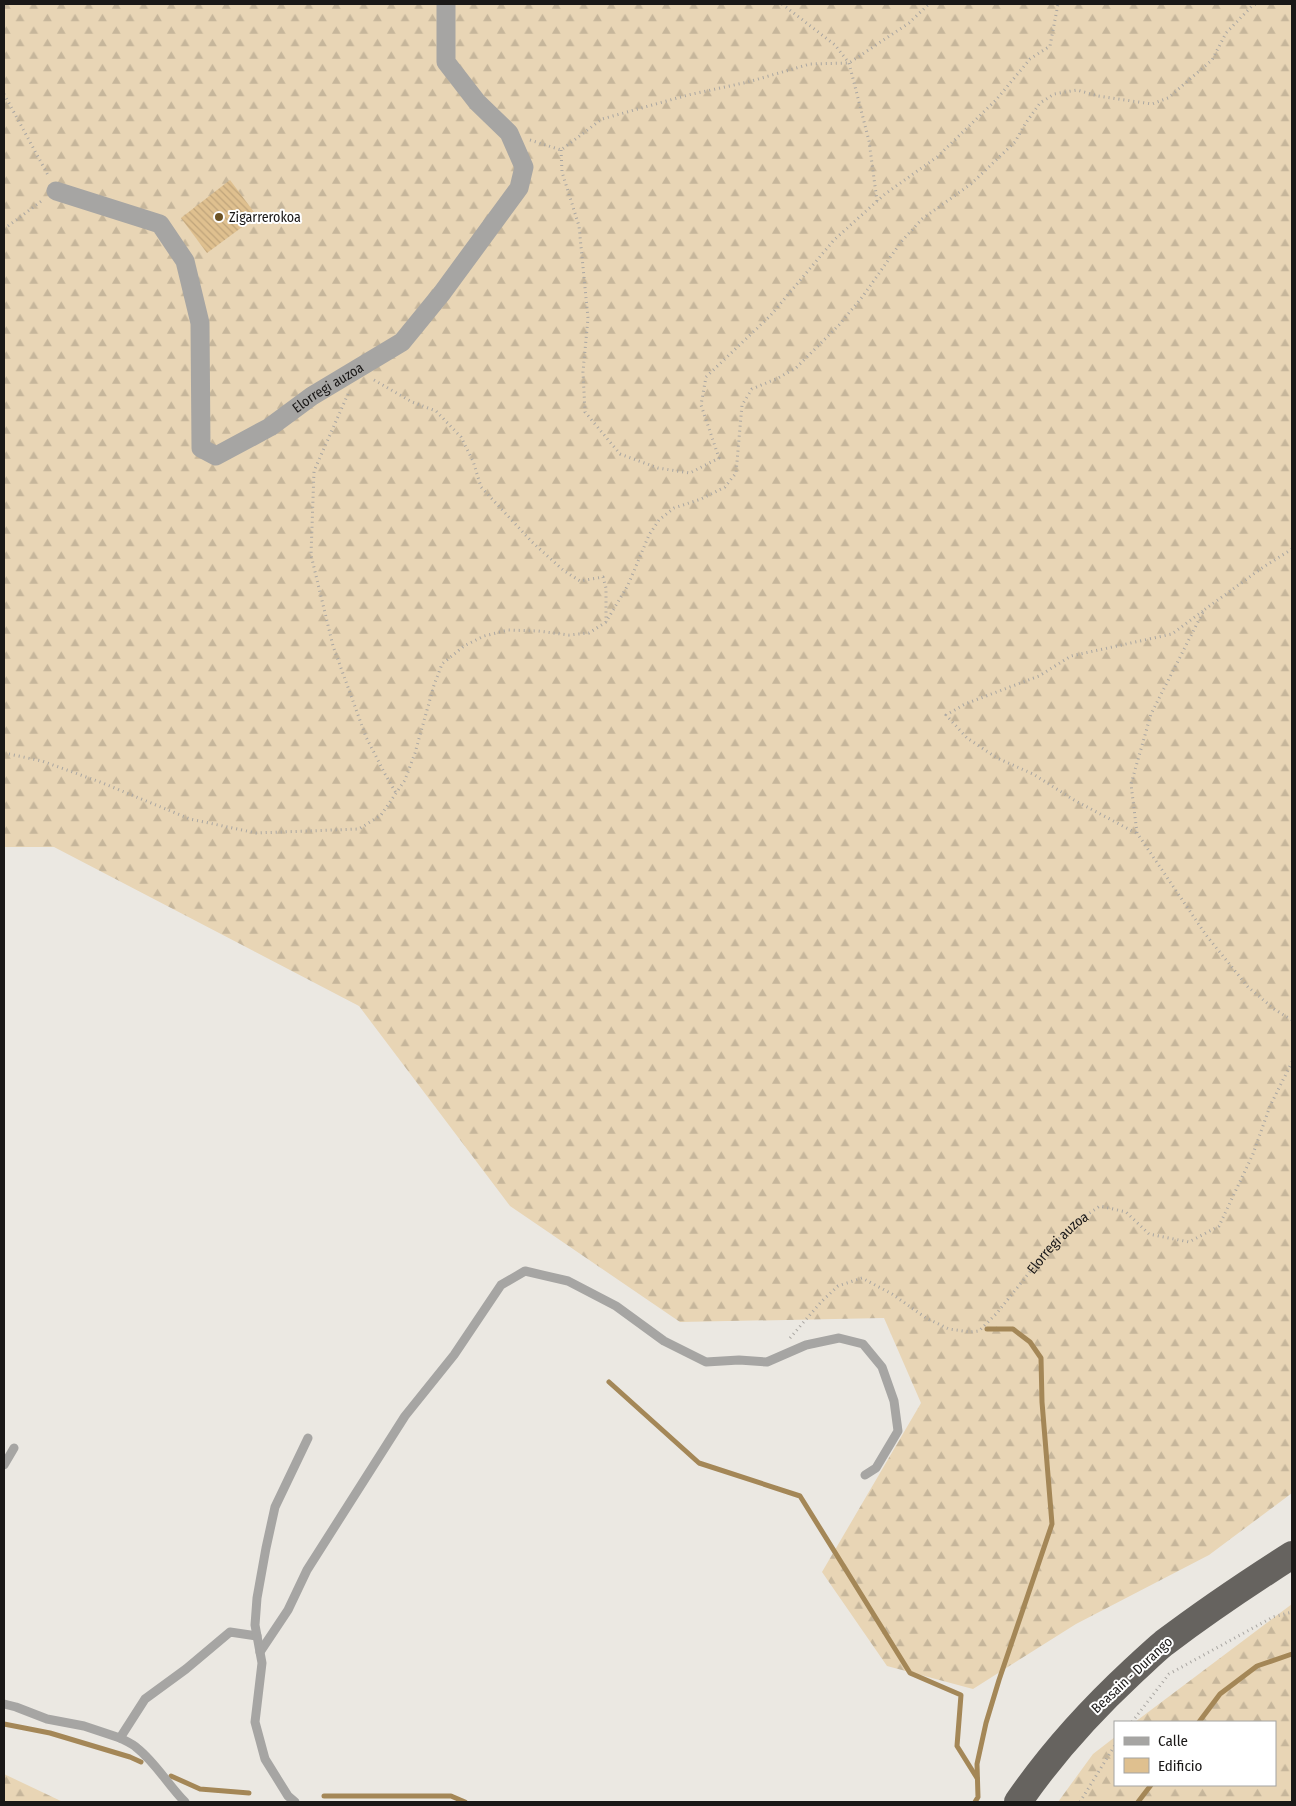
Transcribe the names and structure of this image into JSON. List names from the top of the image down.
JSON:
{
  "streets": {
    "highway": ["Beasain - Durango"],
    "street": ["Elorregi auzoa"]
  },
  "places": ["Zigarrerokoa"],
  "legend": ["Calle", "Edificio"]
}
